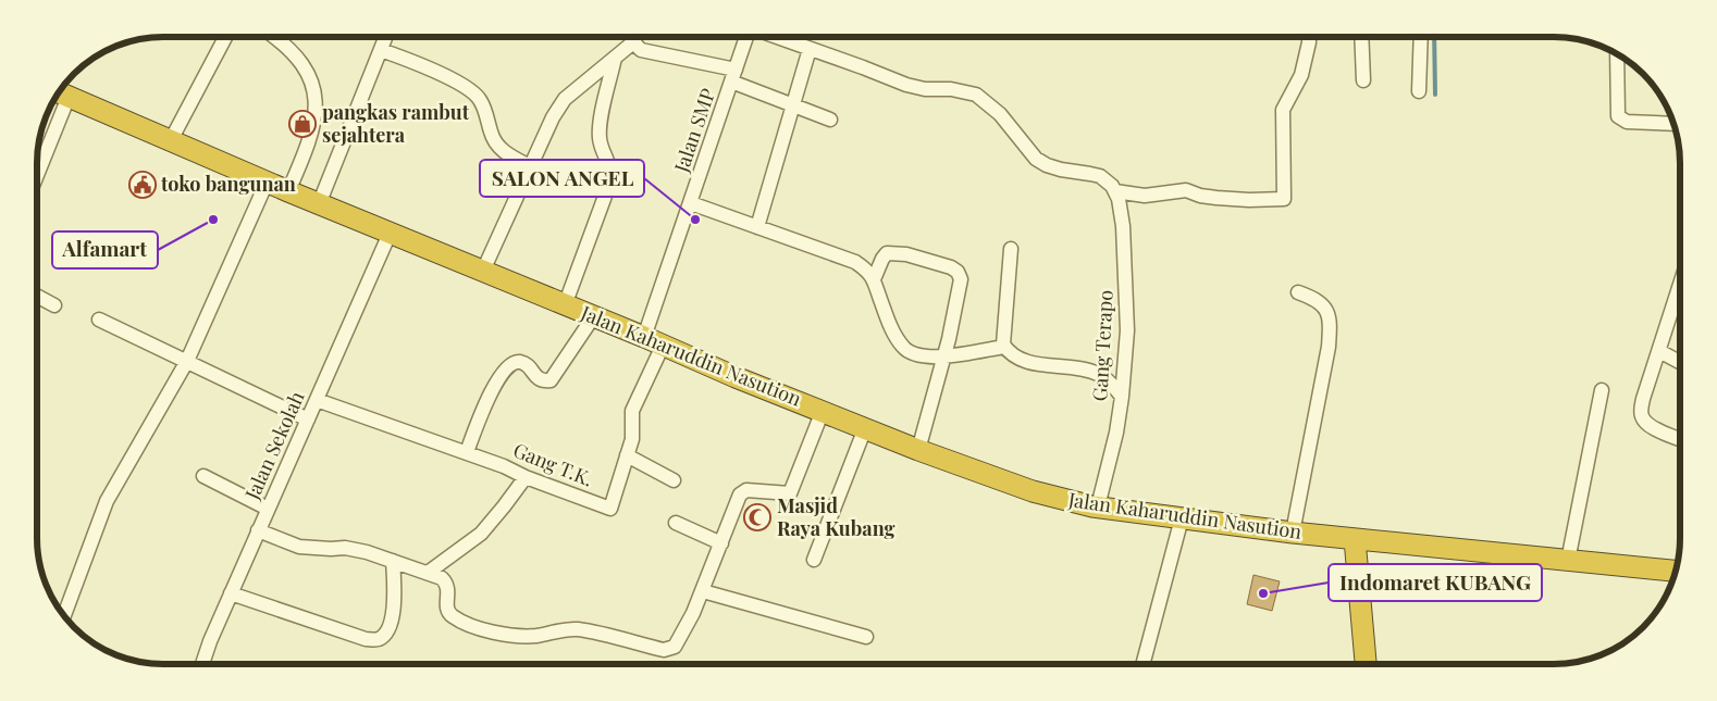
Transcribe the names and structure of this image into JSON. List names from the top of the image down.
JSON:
{
  "streets": {
    "highway": ["Jalan Kaharuddin Nasution"],
    "street": [
      "Jalan SMP",
      "Gang Terapo",
      "Jalan Sekolah",
      "Gang T.K."
    ]
  },
  "crossings": [
    ["Jalan SMP", "Jalan Kaharuddin Nasution"],
    ["Gang Terapo", "Jalan Kaharuddin Nasution"],
    ["Jalan Kaharuddin Nasution", "Jalan Sekolah"],
    ["Jalan Kaharuddin Nasution", "Gang T.K."],
    ["Jalan Sekolah", "Gang T.K."]
  ],
  "places": {
    "shop": ["pangkas rambut sejahtera"],
    "public building": ["toko bangunan"],
    "other": ["Alfamart", "SALON ANGEL", "Indomaret KUBANG"],
    "mosque": ["Masjid Raya Kubang"]
  }
}
